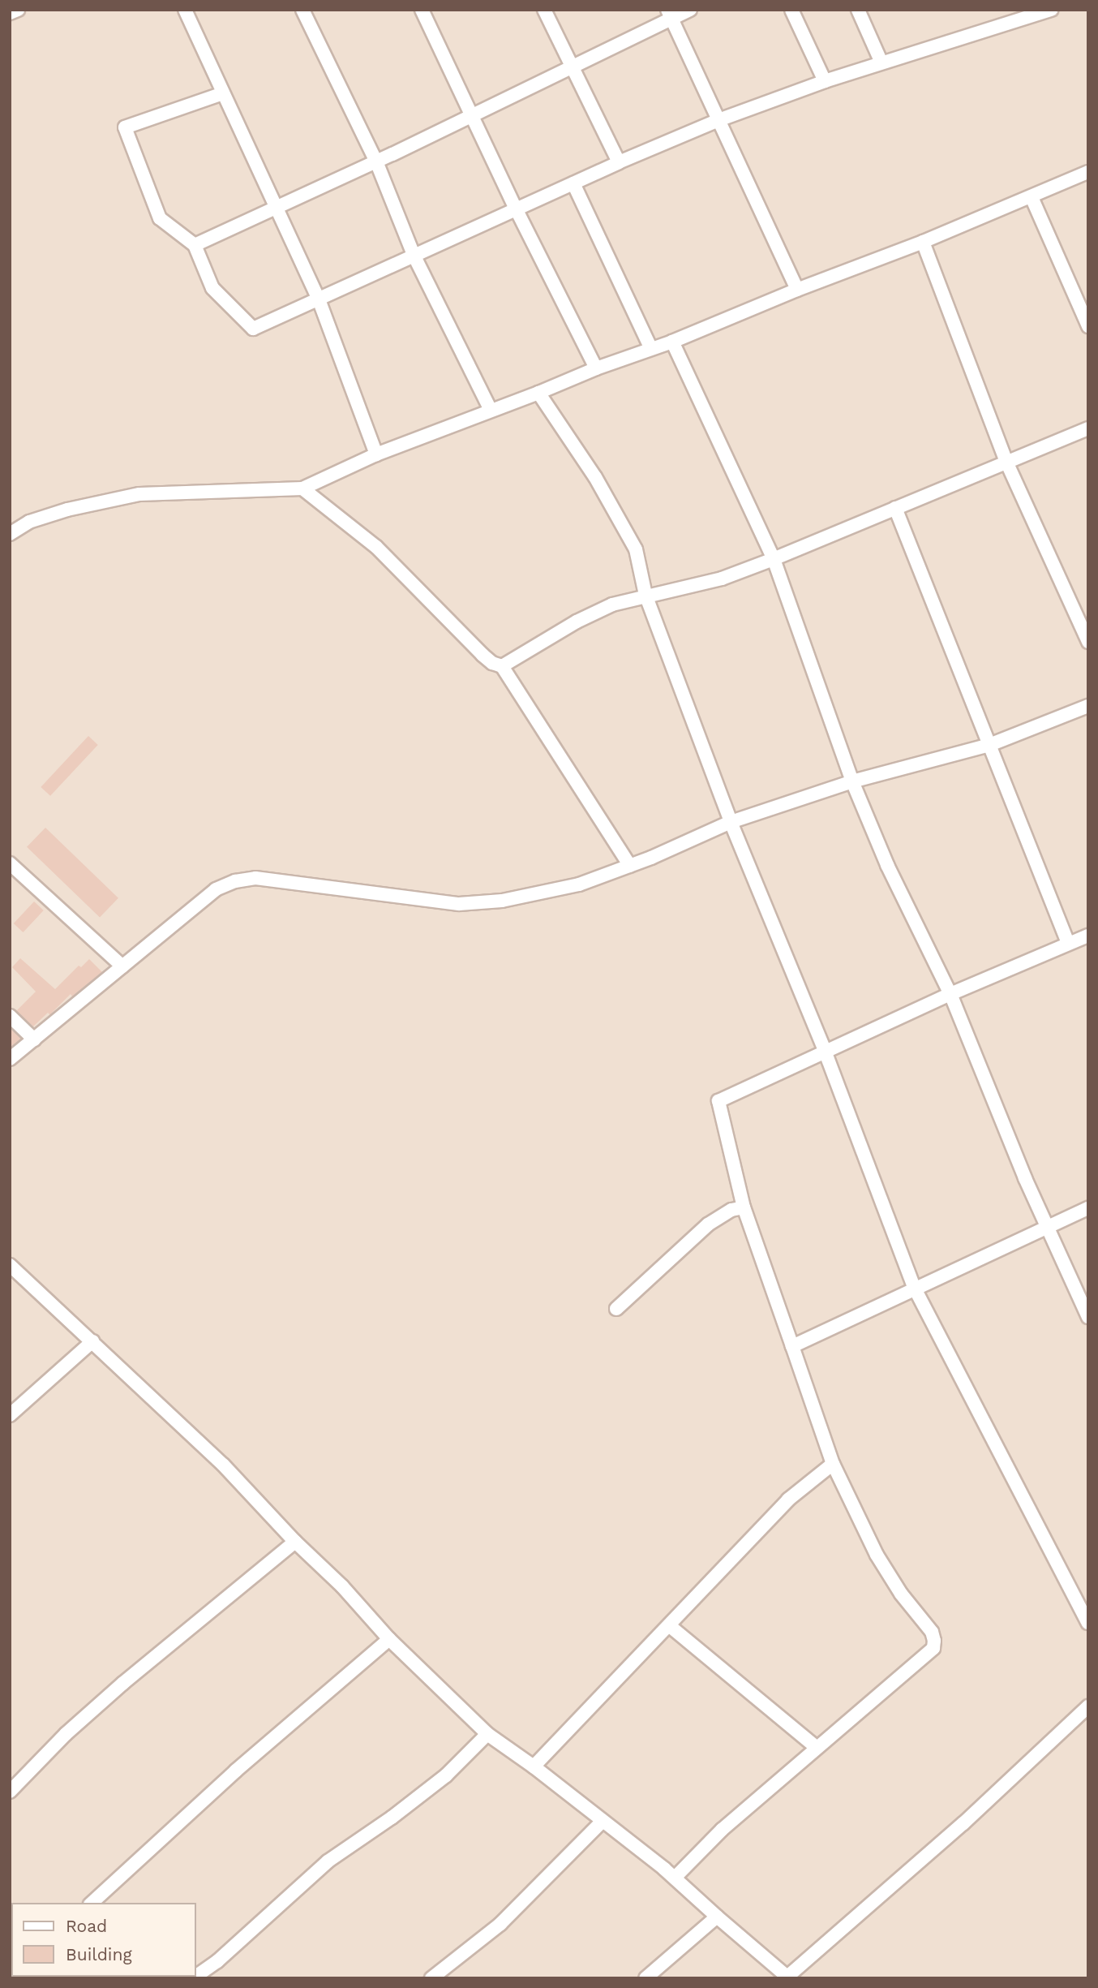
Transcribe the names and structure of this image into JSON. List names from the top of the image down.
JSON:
{
  "legend": ["Road", "Building"]
}
